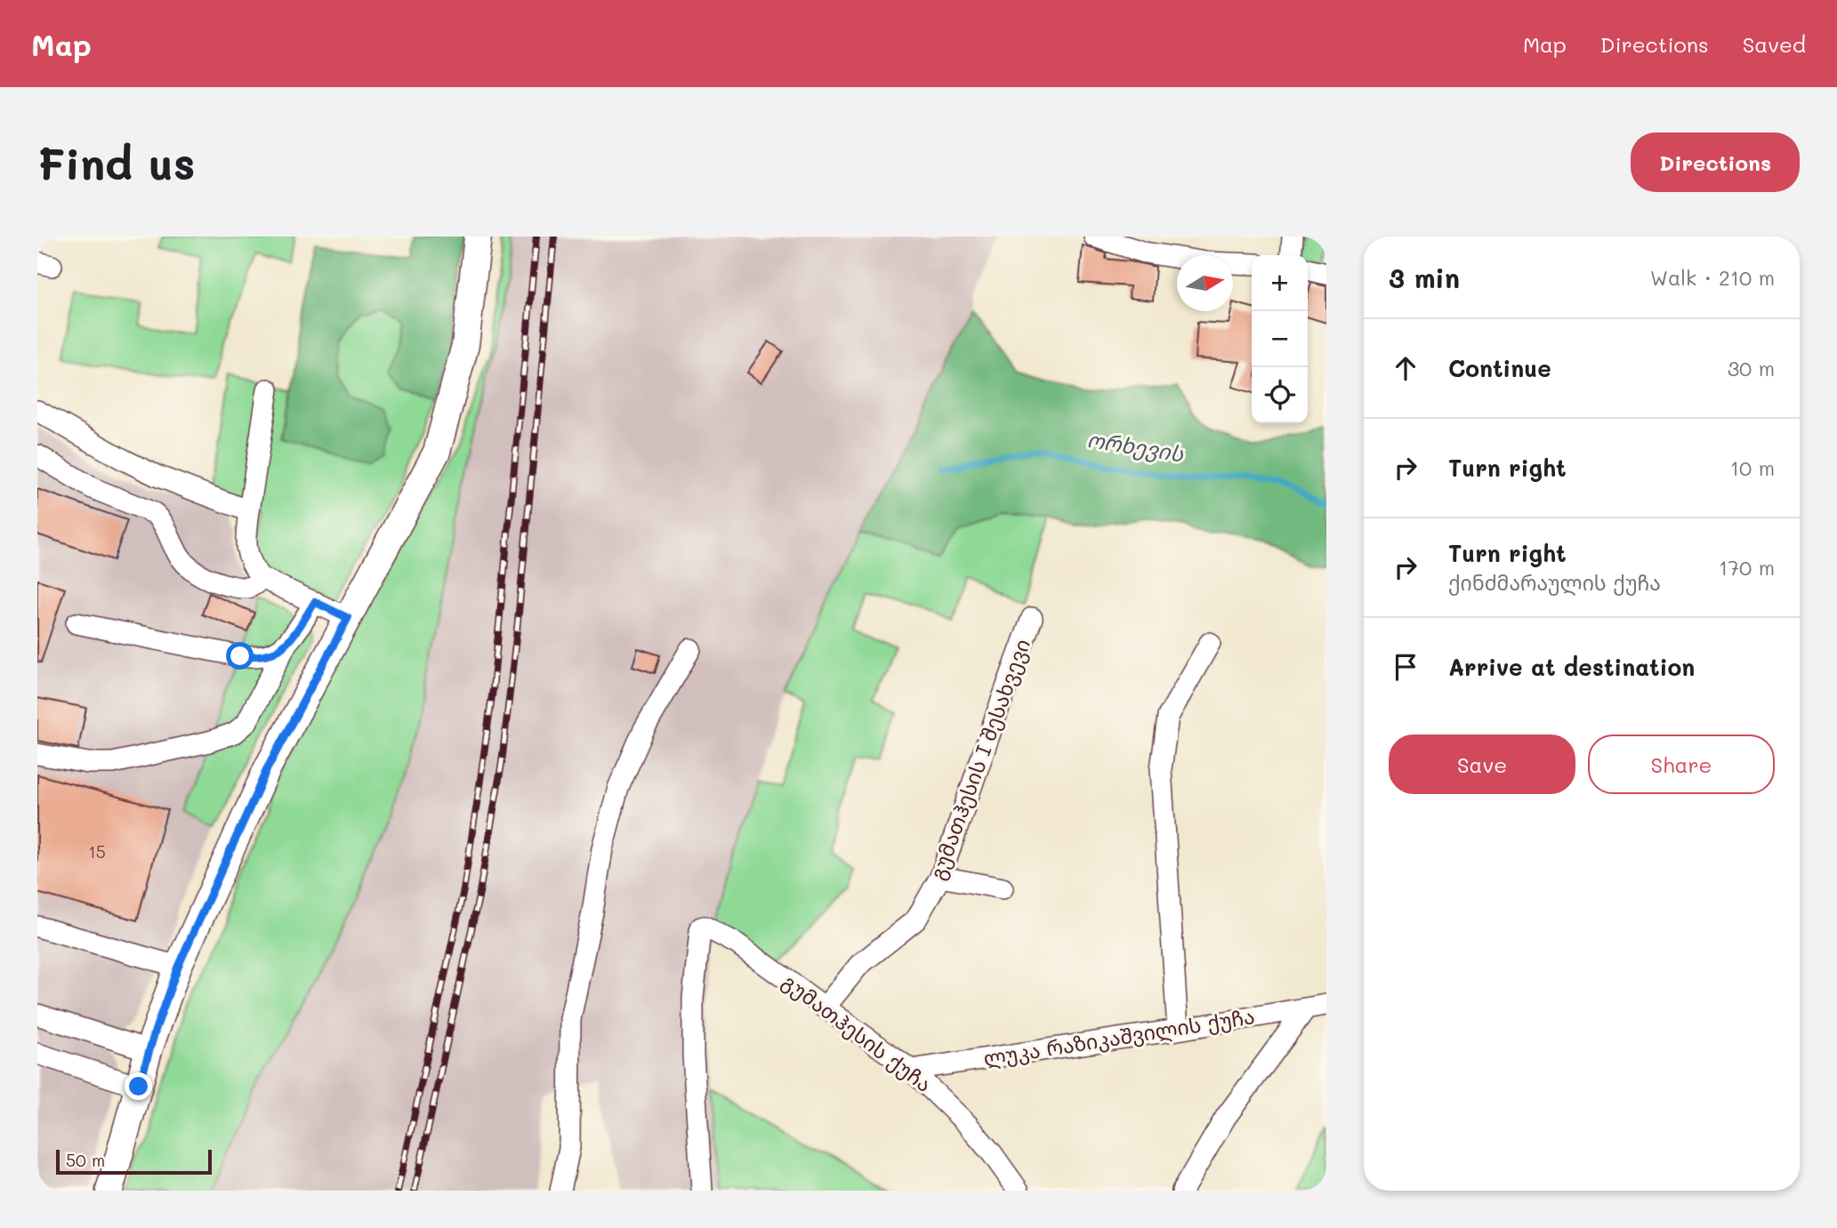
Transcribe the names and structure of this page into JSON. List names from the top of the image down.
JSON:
{
  "streets": {
    "street": ["გუმათჰესის I შესახვევი", "გუმათჰესის ქუჩა", "ლუკა რაზიკაშვილის ქუჩა"]
  },
  "crossings": [
    ["გუმათჰესის I შესახვევი", "გუმათჰესის ქუჩა"],
    ["გუმათჰესის ქუჩა", "ლუკა რაზიკაშვილის ქუჩა"]
  ],
  "water": ["ორხევის"],
  "house_numbers": ["15"],
  "scale_bar": "50 m",
  "north": "right",
  "page": {
    "header": "Map",
    "nav": ["Map", "Directions", "Saved"],
    "buttons": [
      "Directions",
      ["Save", "Share"]
    ],
    "title": "Find us",
    "heading": ["3 min", "Walk · 210 m"],
    "map_buttons": ["+", "−"],
    "list": [
      ["Continue", "30 m"],
      ["Turn right", "10 m"],
      ["Turn right", "ქინძმარაულის ქუჩა", "170 m"],
      "Arrive at destination"
    ],
    "scale": "50 m"
  }
}
